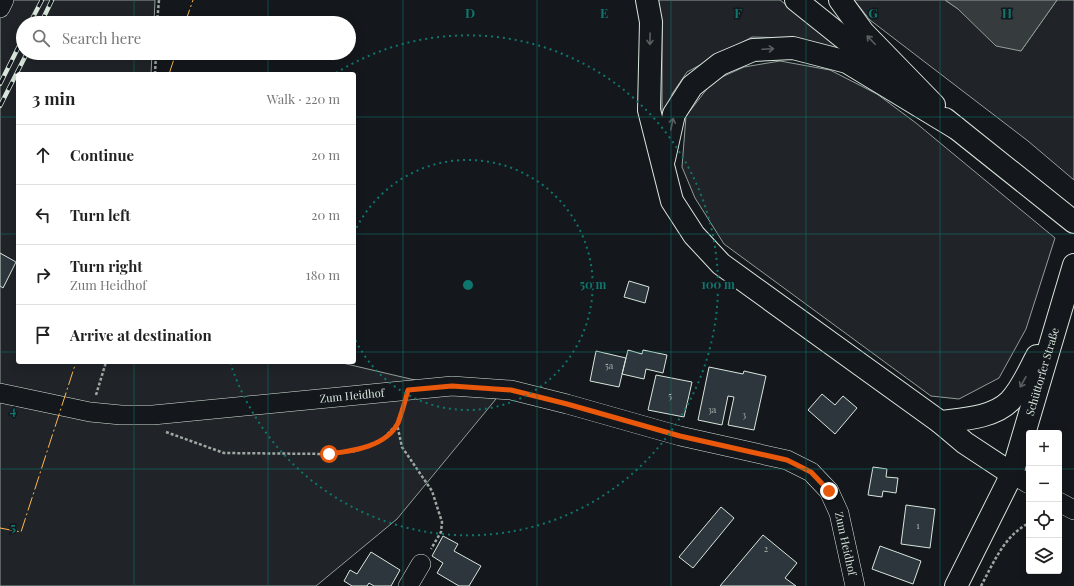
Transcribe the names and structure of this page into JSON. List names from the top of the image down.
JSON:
{
  "streets": {
    "main road": ["Schüttorfer Straße"],
    "street": ["Zum Heidhof"]
  },
  "house_numbers": [
    "5a",
    "5",
    "3a",
    "3",
    "1",
    "2"
  ],
  "page": {
    "search": "Search here",
    "heading": ["3 min", "Walk · 220 m"],
    "list": [
      ["Continue", "20 m"],
      ["Turn left", "20 m"],
      ["Turn right", "Zum Heidhof", "180 m"],
      "Arrive at destination"
    ],
    "map_buttons": ["+", "−"]
  },
  "grid": {
    "columns": [
      "D",
      "E",
      "F",
      "G",
      "H"
    ],
    "rows": ["4", "5"]
  },
  "rings": ["50 m", "100 m"]
}
